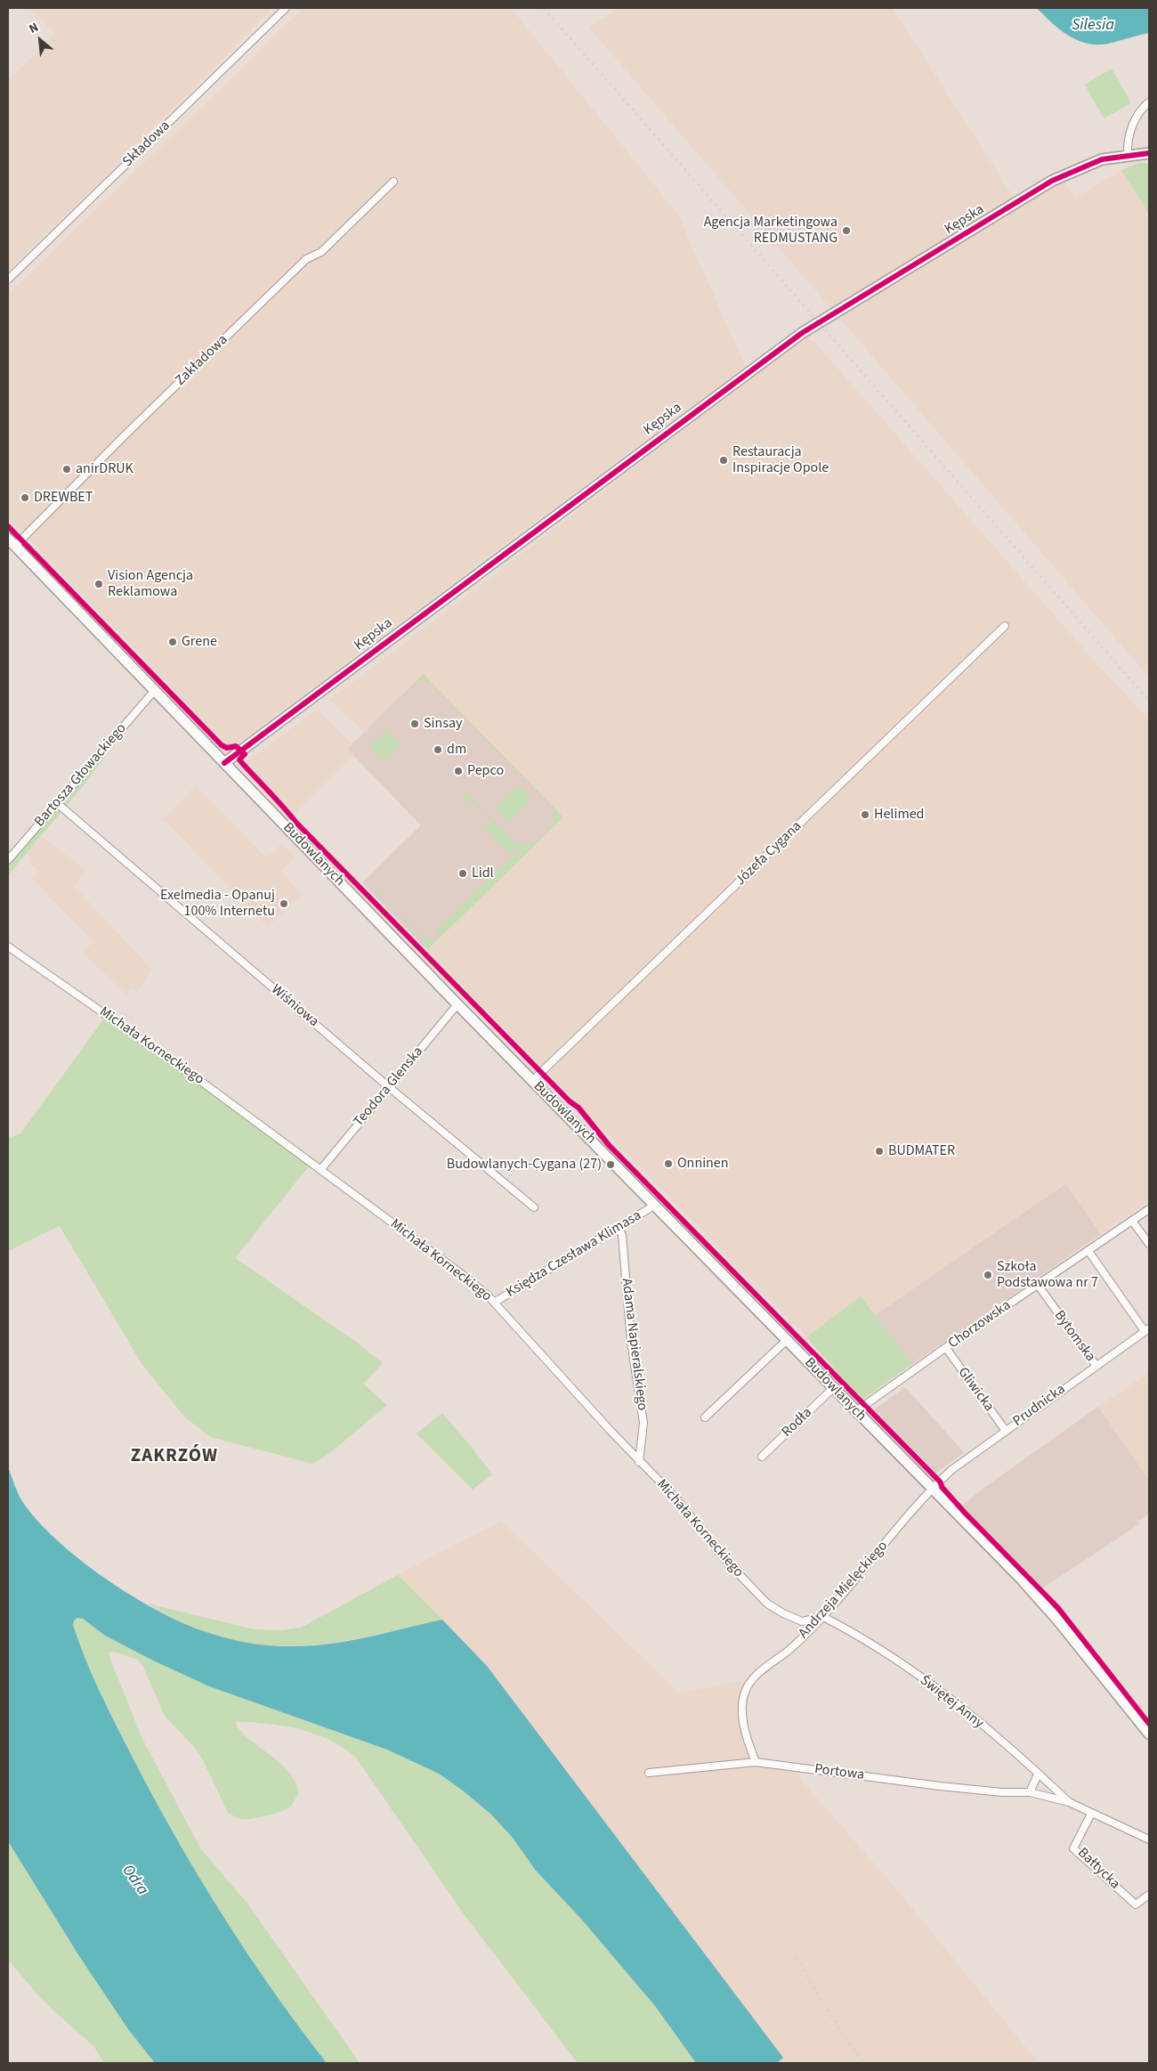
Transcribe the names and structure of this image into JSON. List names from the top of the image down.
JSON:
{
  "streets": {
    "main road": ["Kępska", "Budowlanych"],
    "street": [
      "Składowa",
      "Zakładowa",
      "Bartosza Głowackiego",
      "Józefa Cygana",
      "Wiśniowa",
      "Michała Korneckiego",
      "Teodora Glenska",
      "Księdza Czesława Klimasa",
      "Chorzowska",
      "Bytomska",
      "Adama Napieralskiego",
      "Gliwicka",
      "Prudnicka",
      "Rodła",
      "Andrzeja Mielęckiego",
      "Świętej Anny",
      "Portowa",
      "Bałtycka"
    ]
  },
  "crossings": [
    ["Kępska", "Budowlanych"],
    ["Zakładowa", "Budowlanych"],
    ["Bartosza Głowackiego", "Budowlanych"],
    ["Bartosza Głowackiego", "Wiśniowa"],
    ["Józefa Cygana", "Budowlanych"],
    ["Budowlanych", "Teodora Glenska"],
    ["Budowlanych", "Księdza Czesława Klimasa"],
    ["Budowlanych", "Chorzowska"],
    ["Budowlanych", "Prudnicka"],
    ["Budowlanych", "Rodła"],
    ["Budowlanych", "Andrzeja Mielęckiego"],
    ["Wiśniowa", "Teodora Glenska"],
    ["Michała Korneckiego", "Teodora Glenska"],
    ["Michała Korneckiego", "Księdza Czesława Klimasa"],
    ["Michała Korneckiego", "Adama Napieralskiego"],
    ["Michała Korneckiego", "Andrzeja Mielęckiego"],
    ["Michała Korneckiego", "Świętej Anny"],
    ["Księdza Czesława Klimasa", "Adama Napieralskiego"],
    ["Chorzowska", "Bytomska"],
    ["Chorzowska", "Gliwicka"],
    ["Bytomska", "Prudnicka"],
    ["Gliwicka", "Prudnicka"],
    ["Prudnicka", "Andrzeja Mielęckiego"],
    ["Andrzeja Mielęckiego", "Świętej Anny"],
    ["Andrzeja Mielęckiego", "Portowa"],
    ["Świętej Anny", "Portowa"],
    ["Świętej Anny", "Bałtycka"]
  ],
  "districts": ["ZAKRZÓW"],
  "water": ["Silesia", "Odra"],
  "places": [
    "Agencja Marketingowa REDMUSTANG",
    "Restauracja Inspiracje Opole",
    "anirDRUK",
    "DREWBET",
    "Vision Agencja Reklamowa",
    "Grene",
    "Sinsay",
    "dm",
    "Pepco",
    "Helimed",
    "Lidl",
    "Exelmedia - Opanuj 100% Internetu",
    "BUDMATER",
    "Onninen",
    "Budowlanych-Cygana (27)",
    "Szkoła Podstawowa nr 7"
  ],
  "north": "top left"
}
